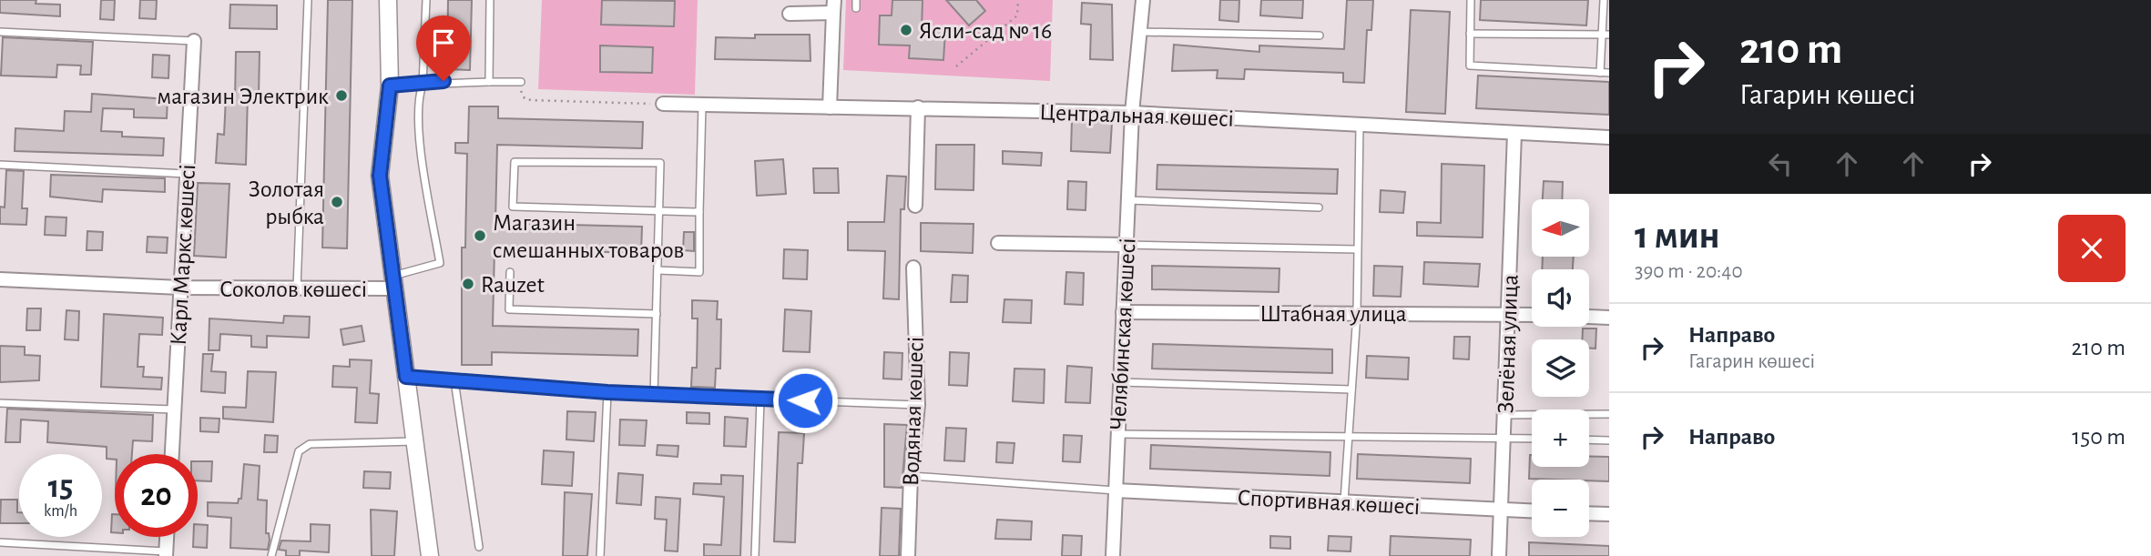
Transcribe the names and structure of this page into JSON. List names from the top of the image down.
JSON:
{
  "streets": {
    "street": [
      "Центральная көшесі",
      "Карл Маркс көшесі",
      "Соколов көшесі",
      "Штабная улица",
      "Челябинская көшесі",
      "Зелёная улица",
      "Водяная көшесі",
      "Спортивная көшесі"
    ]
  },
  "crossings": [
    ["Центральная көшесі", "Челябинская көшесі"],
    ["Центральная көшесі", "Зелёная улица"],
    ["Карл Маркс көшесі", "Соколов көшесі"],
    ["Штабная улица", "Челябинская көшесі"],
    ["Штабная улица", "Зелёная улица"],
    ["Челябинская көшесі", "Спортивная көшесі"],
    ["Зелёная улица", "Спортивная көшесі"]
  ],
  "places": [
    "Ясли-сад № 16",
    "магазин Электрик",
    "Золотая рыбка",
    "Магазин смешанных товаров",
    "Rauzet"
  ],
  "north": "left",
  "page": {
    "turn": ["210 m", "Гагарин көшесі"],
    "heading": ["1 мин", "390 m · 20:40"],
    "map_buttons": ["+", "−"],
    "list": [
      {
        "name": "Направо",
        "note": "Гагарин көшесі",
        "value": "210 m"
      },
      {
        "name": "Направо",
        "value": "150 m"
      }
    ],
    "speed": "15 km/h",
    "limit": "20"
  }
}
